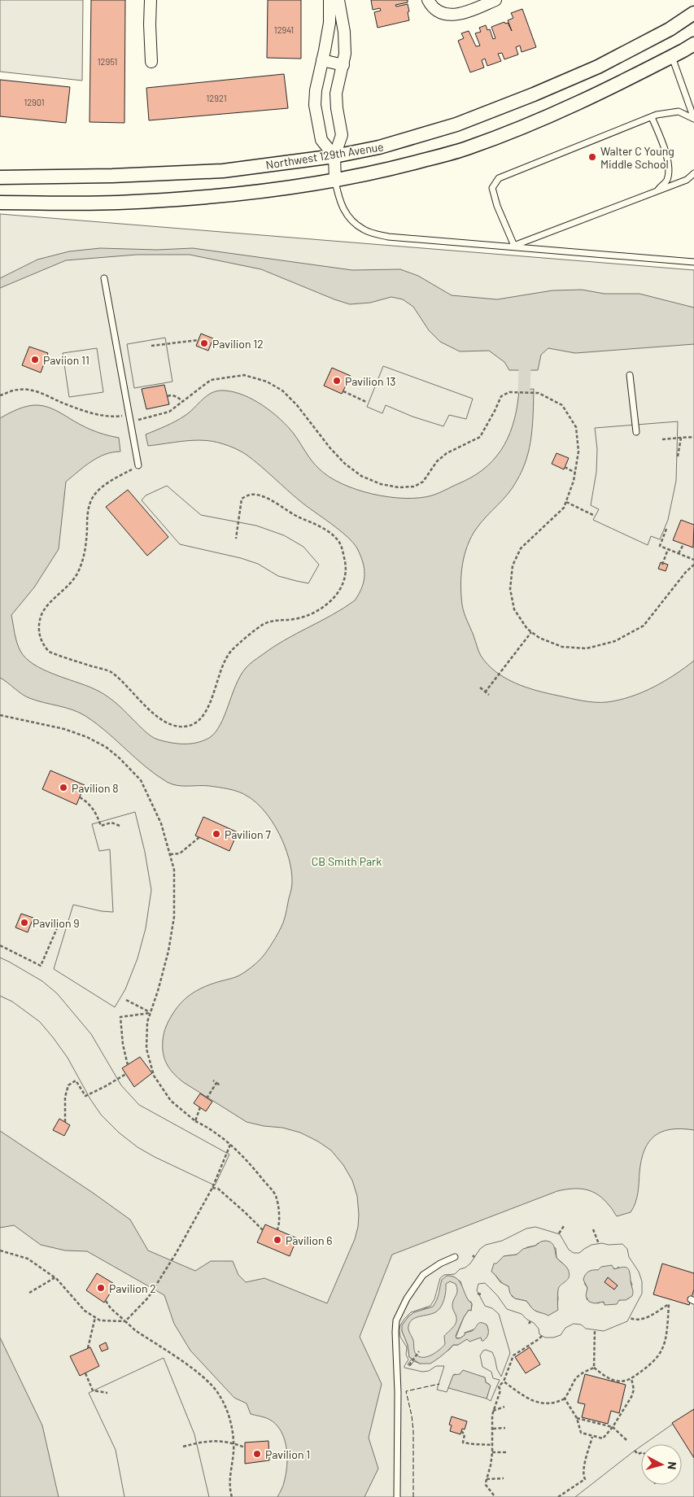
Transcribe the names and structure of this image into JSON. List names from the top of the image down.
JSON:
{
  "streets": {
    "street": ["Northwest 129th Avenue"]
  },
  "parks": ["CB Smith Park"],
  "places": [
    "Walter C Young Middle School",
    "Pavilion 12",
    "Paviion 11",
    "Pavilion 13",
    "Pavilion 8",
    "Pavilion 7",
    "Pavilion 9",
    "Pavilion 6",
    "Pavilion 2",
    "Pavilion 1"
  ],
  "house_numbers": [
    "12941",
    "12951",
    "12921",
    "12901"
  ],
  "north": "right"
}
